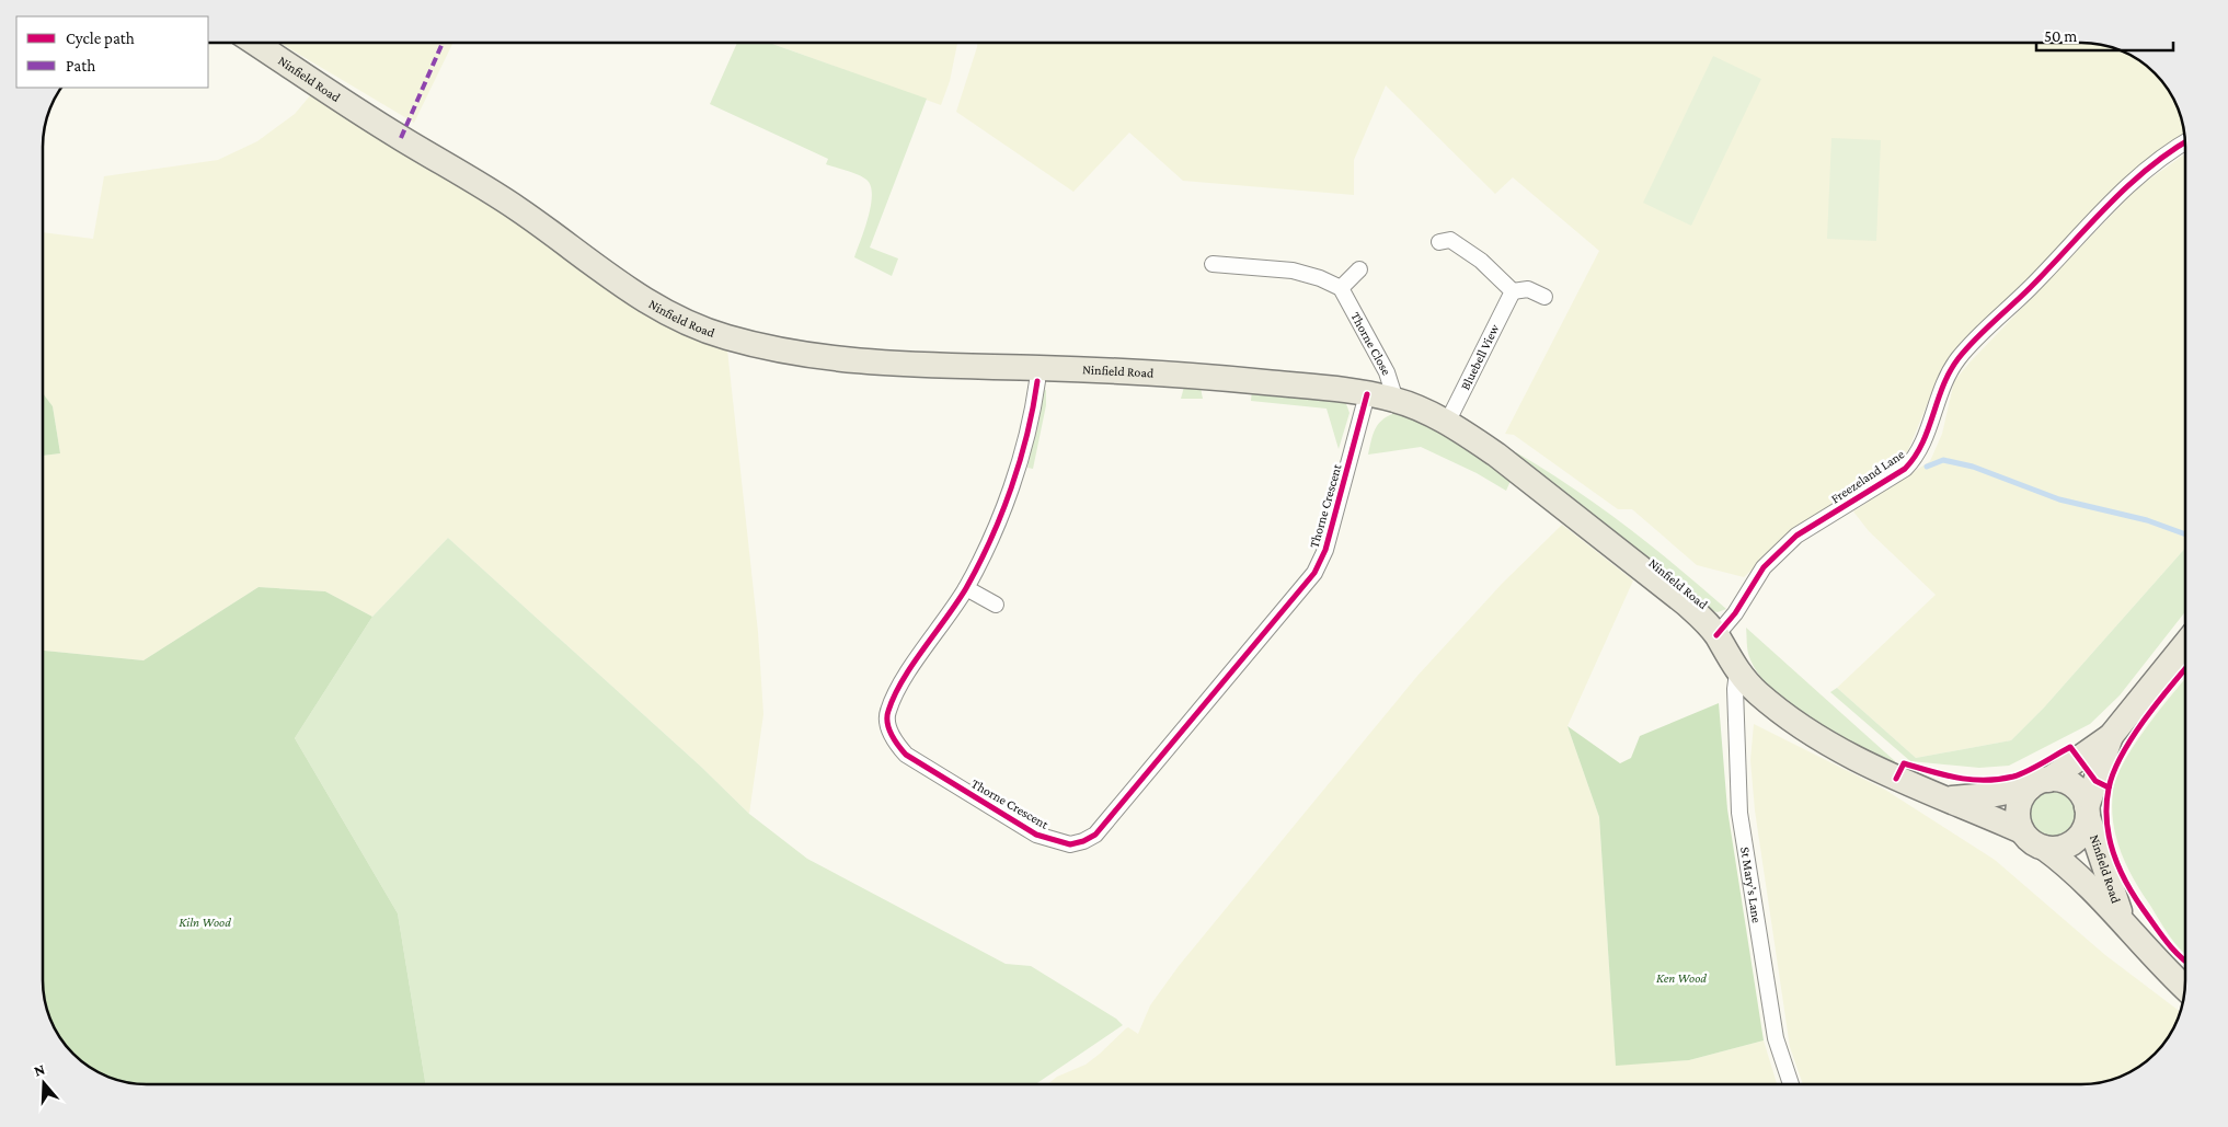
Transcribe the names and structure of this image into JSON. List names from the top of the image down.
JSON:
{
  "streets": {
    "main road": ["Ninfield Road"],
    "street": [
      "Thorne Close",
      "Bluebell View",
      "Freezeland Lane",
      "Thorne Crescent",
      "St Mary's Lane"
    ]
  },
  "crossings": [
    ["Ninfield Road", "Thorne Close"],
    ["Ninfield Road", "Bluebell View"],
    ["Ninfield Road", "Freezeland Lane"],
    ["Ninfield Road", "Thorne Crescent"],
    ["Ninfield Road", "St Mary's Lane"]
  ],
  "parks": ["Kiln Wood", "Ken Wood"],
  "legend": ["Cycle path", "Path"],
  "scale_bar": "50 m",
  "north": "top"
}
